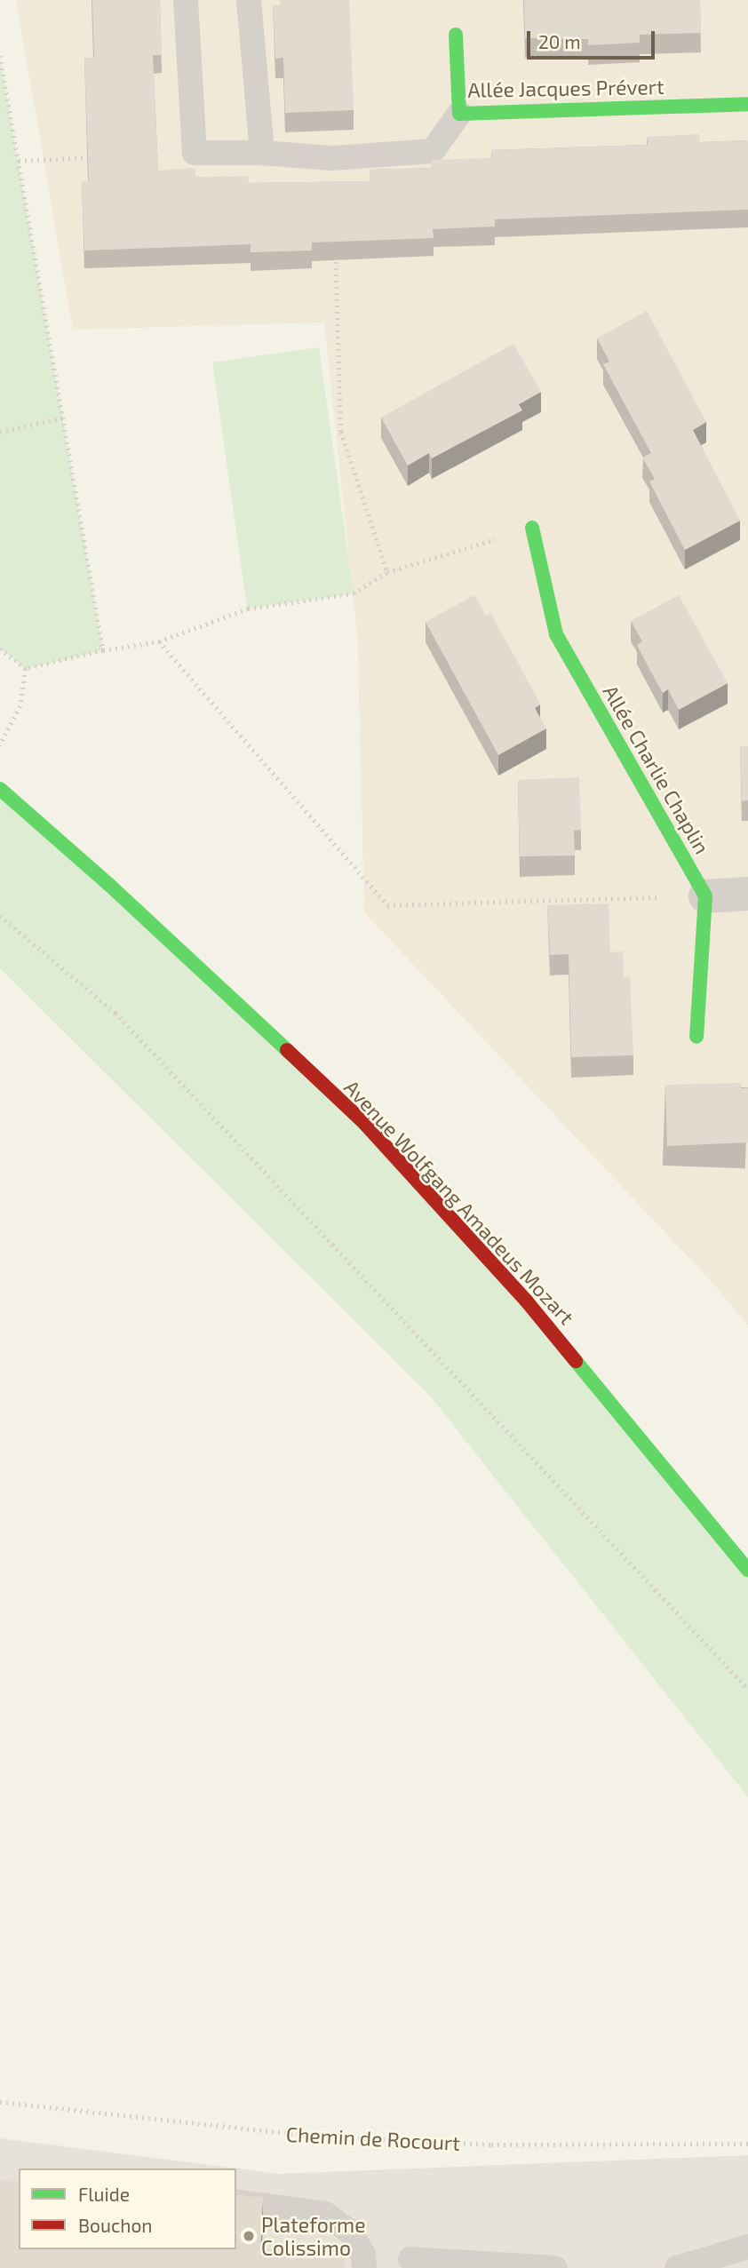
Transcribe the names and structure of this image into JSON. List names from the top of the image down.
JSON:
{
  "streets": {
    "main road": ["Allée Jacques Prévert", "Allée Charlie Chaplin", "Avenue Wolfgang Amadeus Mozart"],
    "path": ["Chemin de Rocourt"]
  },
  "places": ["Plateforme Colissimo"],
  "legend": ["Fluide", "Bouchon"],
  "scale_bar": "20 m"
}
